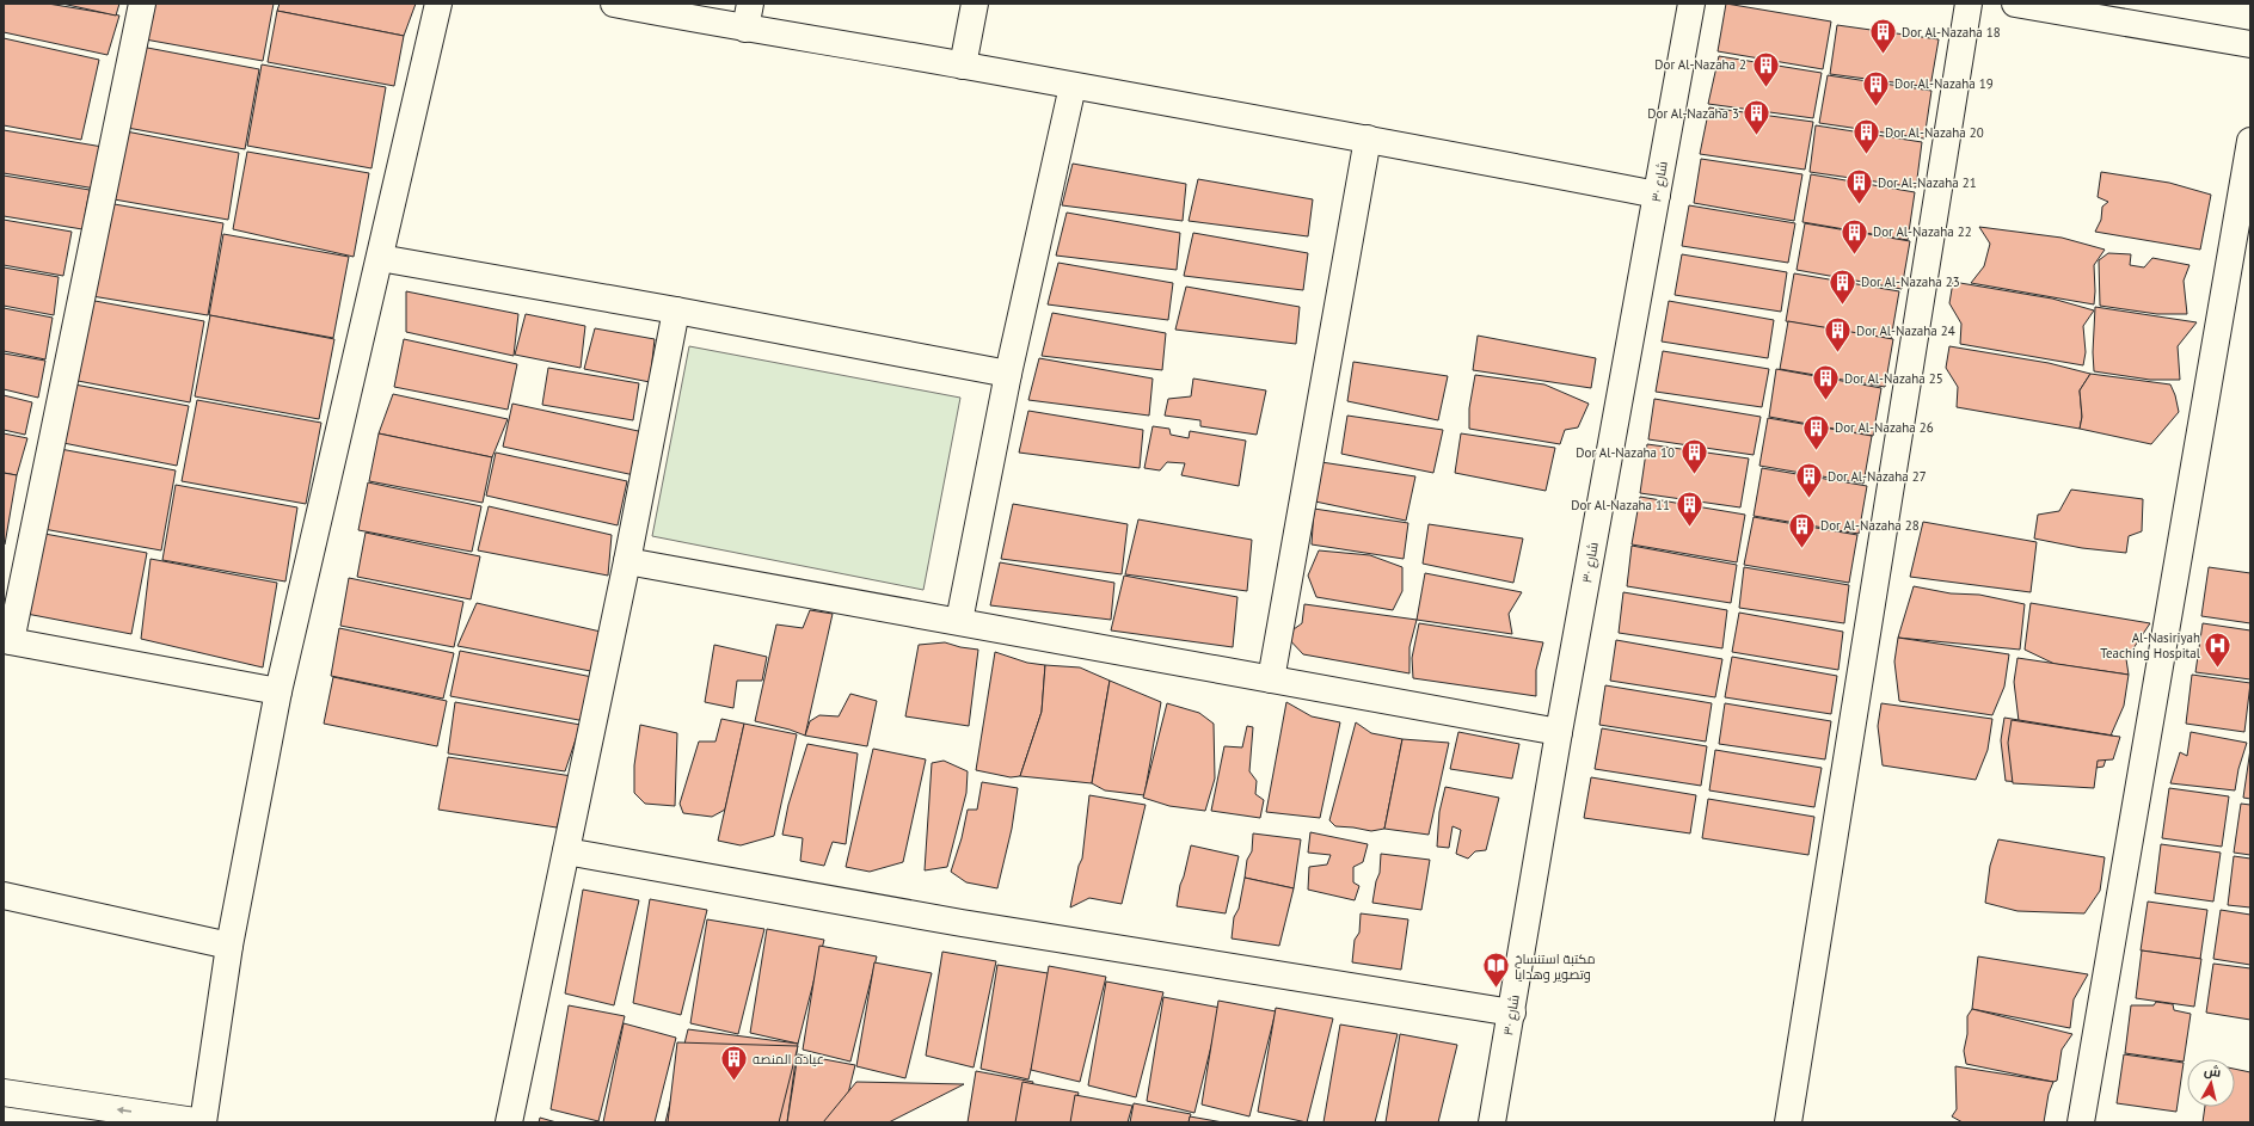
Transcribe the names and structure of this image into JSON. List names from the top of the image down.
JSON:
{
  "streets": {
    "street": ["شارع ٣٠"]
  },
  "places": {
    "building": [
      "Dor Al-Nazaha 18",
      "Dor Al-Nazaha 2",
      "Dor Al-Nazaha 19",
      "Dor Al-Nazaha 3",
      "Dor Al-Nazaha 20",
      "Dor Al-Nazaha 21",
      "Dor Al-Nazaha 22",
      "Dor Al-Nazaha 23",
      "Dor Al-Nazaha 24",
      "Dor Al-Nazaha 25",
      "Dor Al-Nazaha 26",
      "Dor Al-Nazaha 10",
      "Dor Al-Nazaha 27",
      "Dor Al-Nazaha 11",
      "Dor Al-Nazaha 28",
      "عياده المنصه"
    ],
    "hospital": ["Al-Nasiriyah Teaching Hospital"],
    "library": ["مكتبة استنساخ وتصوير وهدايا"]
  },
  "north": "top"
}
